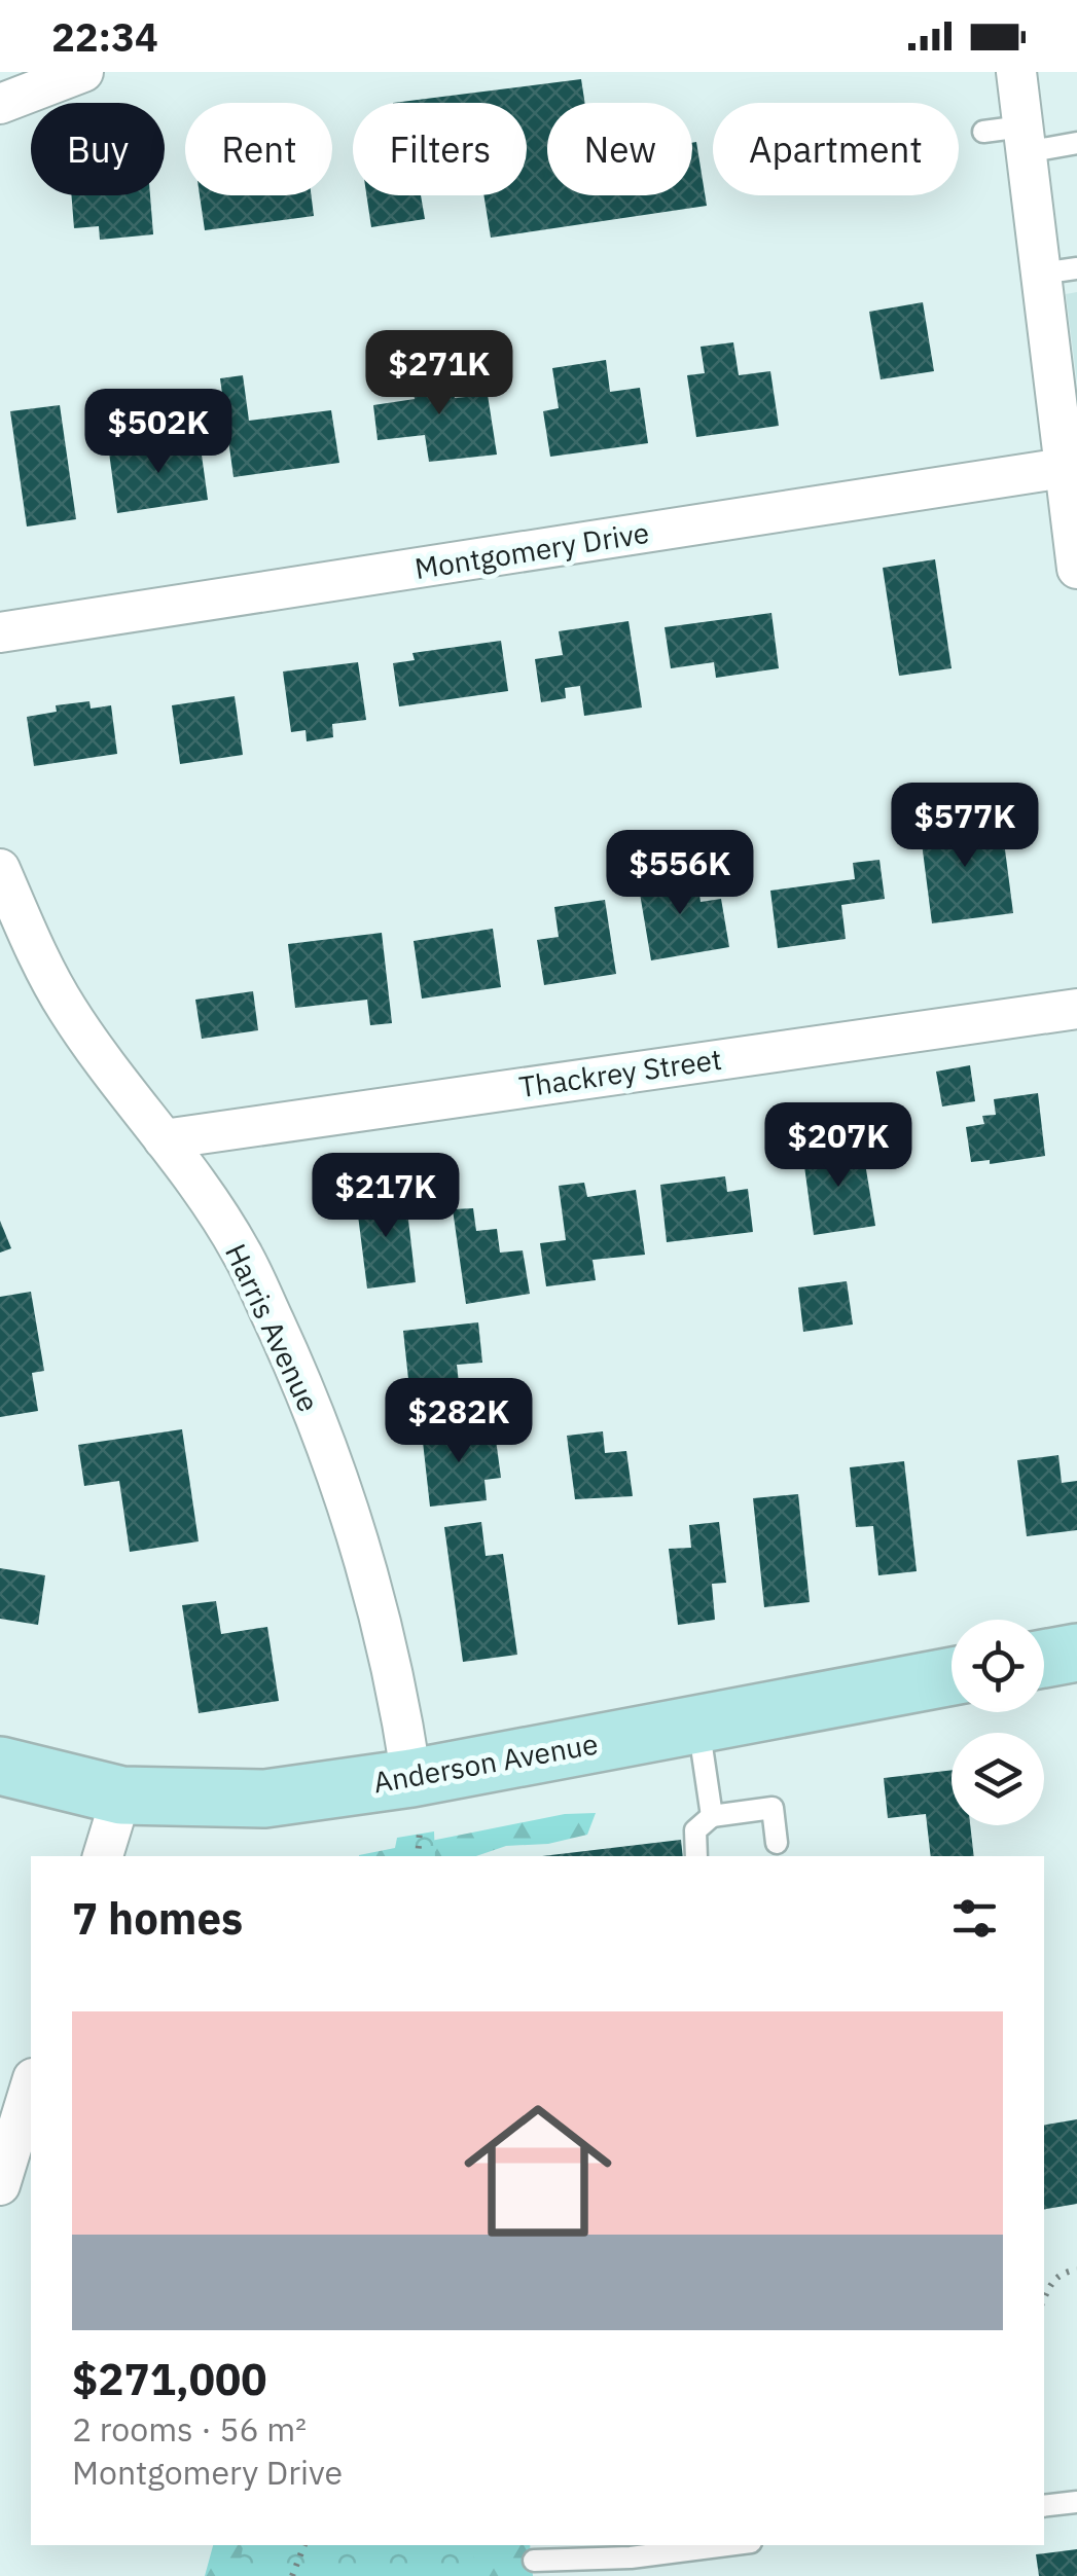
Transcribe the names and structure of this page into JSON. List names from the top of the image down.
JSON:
{
  "streets": {
    "main road": ["Anderson Avenue"],
    "street": ["Montgomery Drive", "Thackrey Street", "Harris Avenue"]
  },
  "crossings": [
    ["Thackrey Street", "Harris Avenue"],
    ["Harris Avenue", "Anderson Avenue"]
  ],
  "page": {
    "status": "22:34",
    "chip": [
      "Buy",
      "Rent",
      "Filters",
      "New",
      "Apartment"
    ],
    "price": [
      "$271K",
      "$502K",
      "$577K",
      "$556K",
      "$207K",
      "$217K",
      "$282K"
    ],
    "heading": "7 homes",
    "list": [
      {
        "name": "$271,000",
        "note": "2 rooms · 56 m² · Montgomery Drive"
      }
    ]
  }
}
